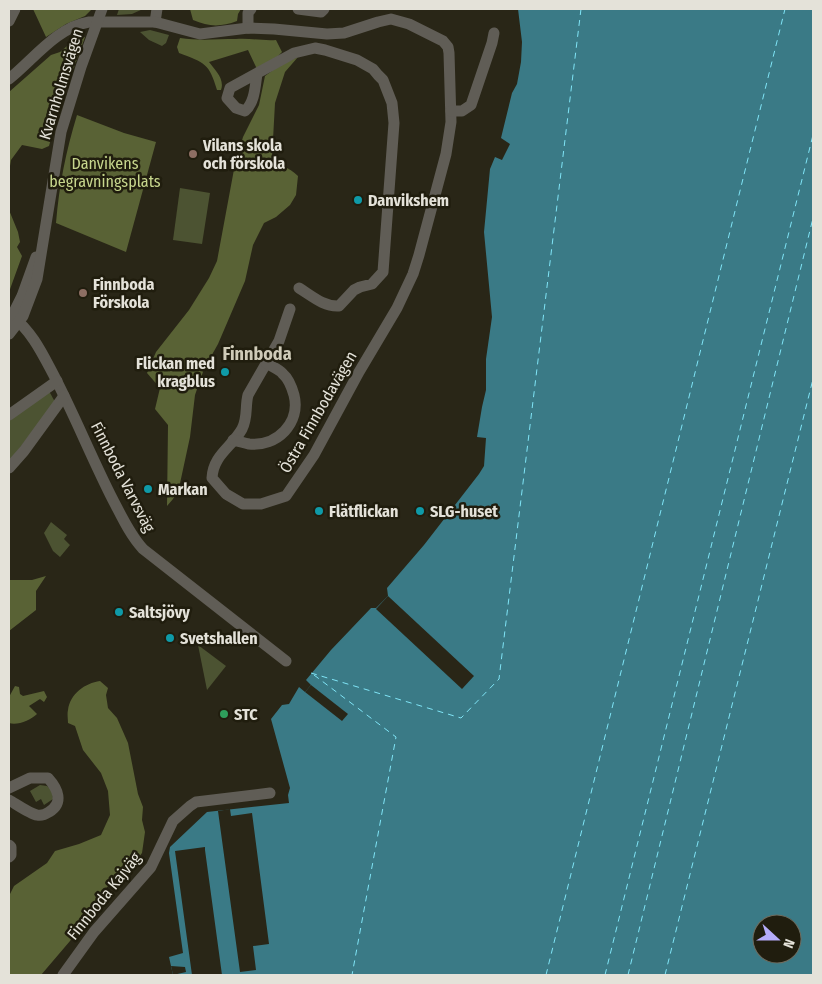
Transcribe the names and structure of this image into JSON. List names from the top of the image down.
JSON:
{
  "streets": {
    "street": [
      "Kvarnholmsvägen",
      "Östra Finnbodavägen",
      "Finnboda Varvsväg",
      "Finnboda Kajväg"
    ]
  },
  "crossings": [
    ["Kvarnholmsvägen", "Finnboda Varvsväg"]
  ],
  "districts": ["Finnboda"],
  "parks": ["Danvikens begravningsplats"],
  "places": [
    "Vilans skola och förskola",
    "Danvikshem",
    "Finnboda Förskola",
    "Flickan med kragblus",
    "Markan",
    "Flätflickan",
    "SLG-huset",
    "Saltsjövy",
    "Svetshallen",
    "STC"
  ],
  "north": "right"
}
